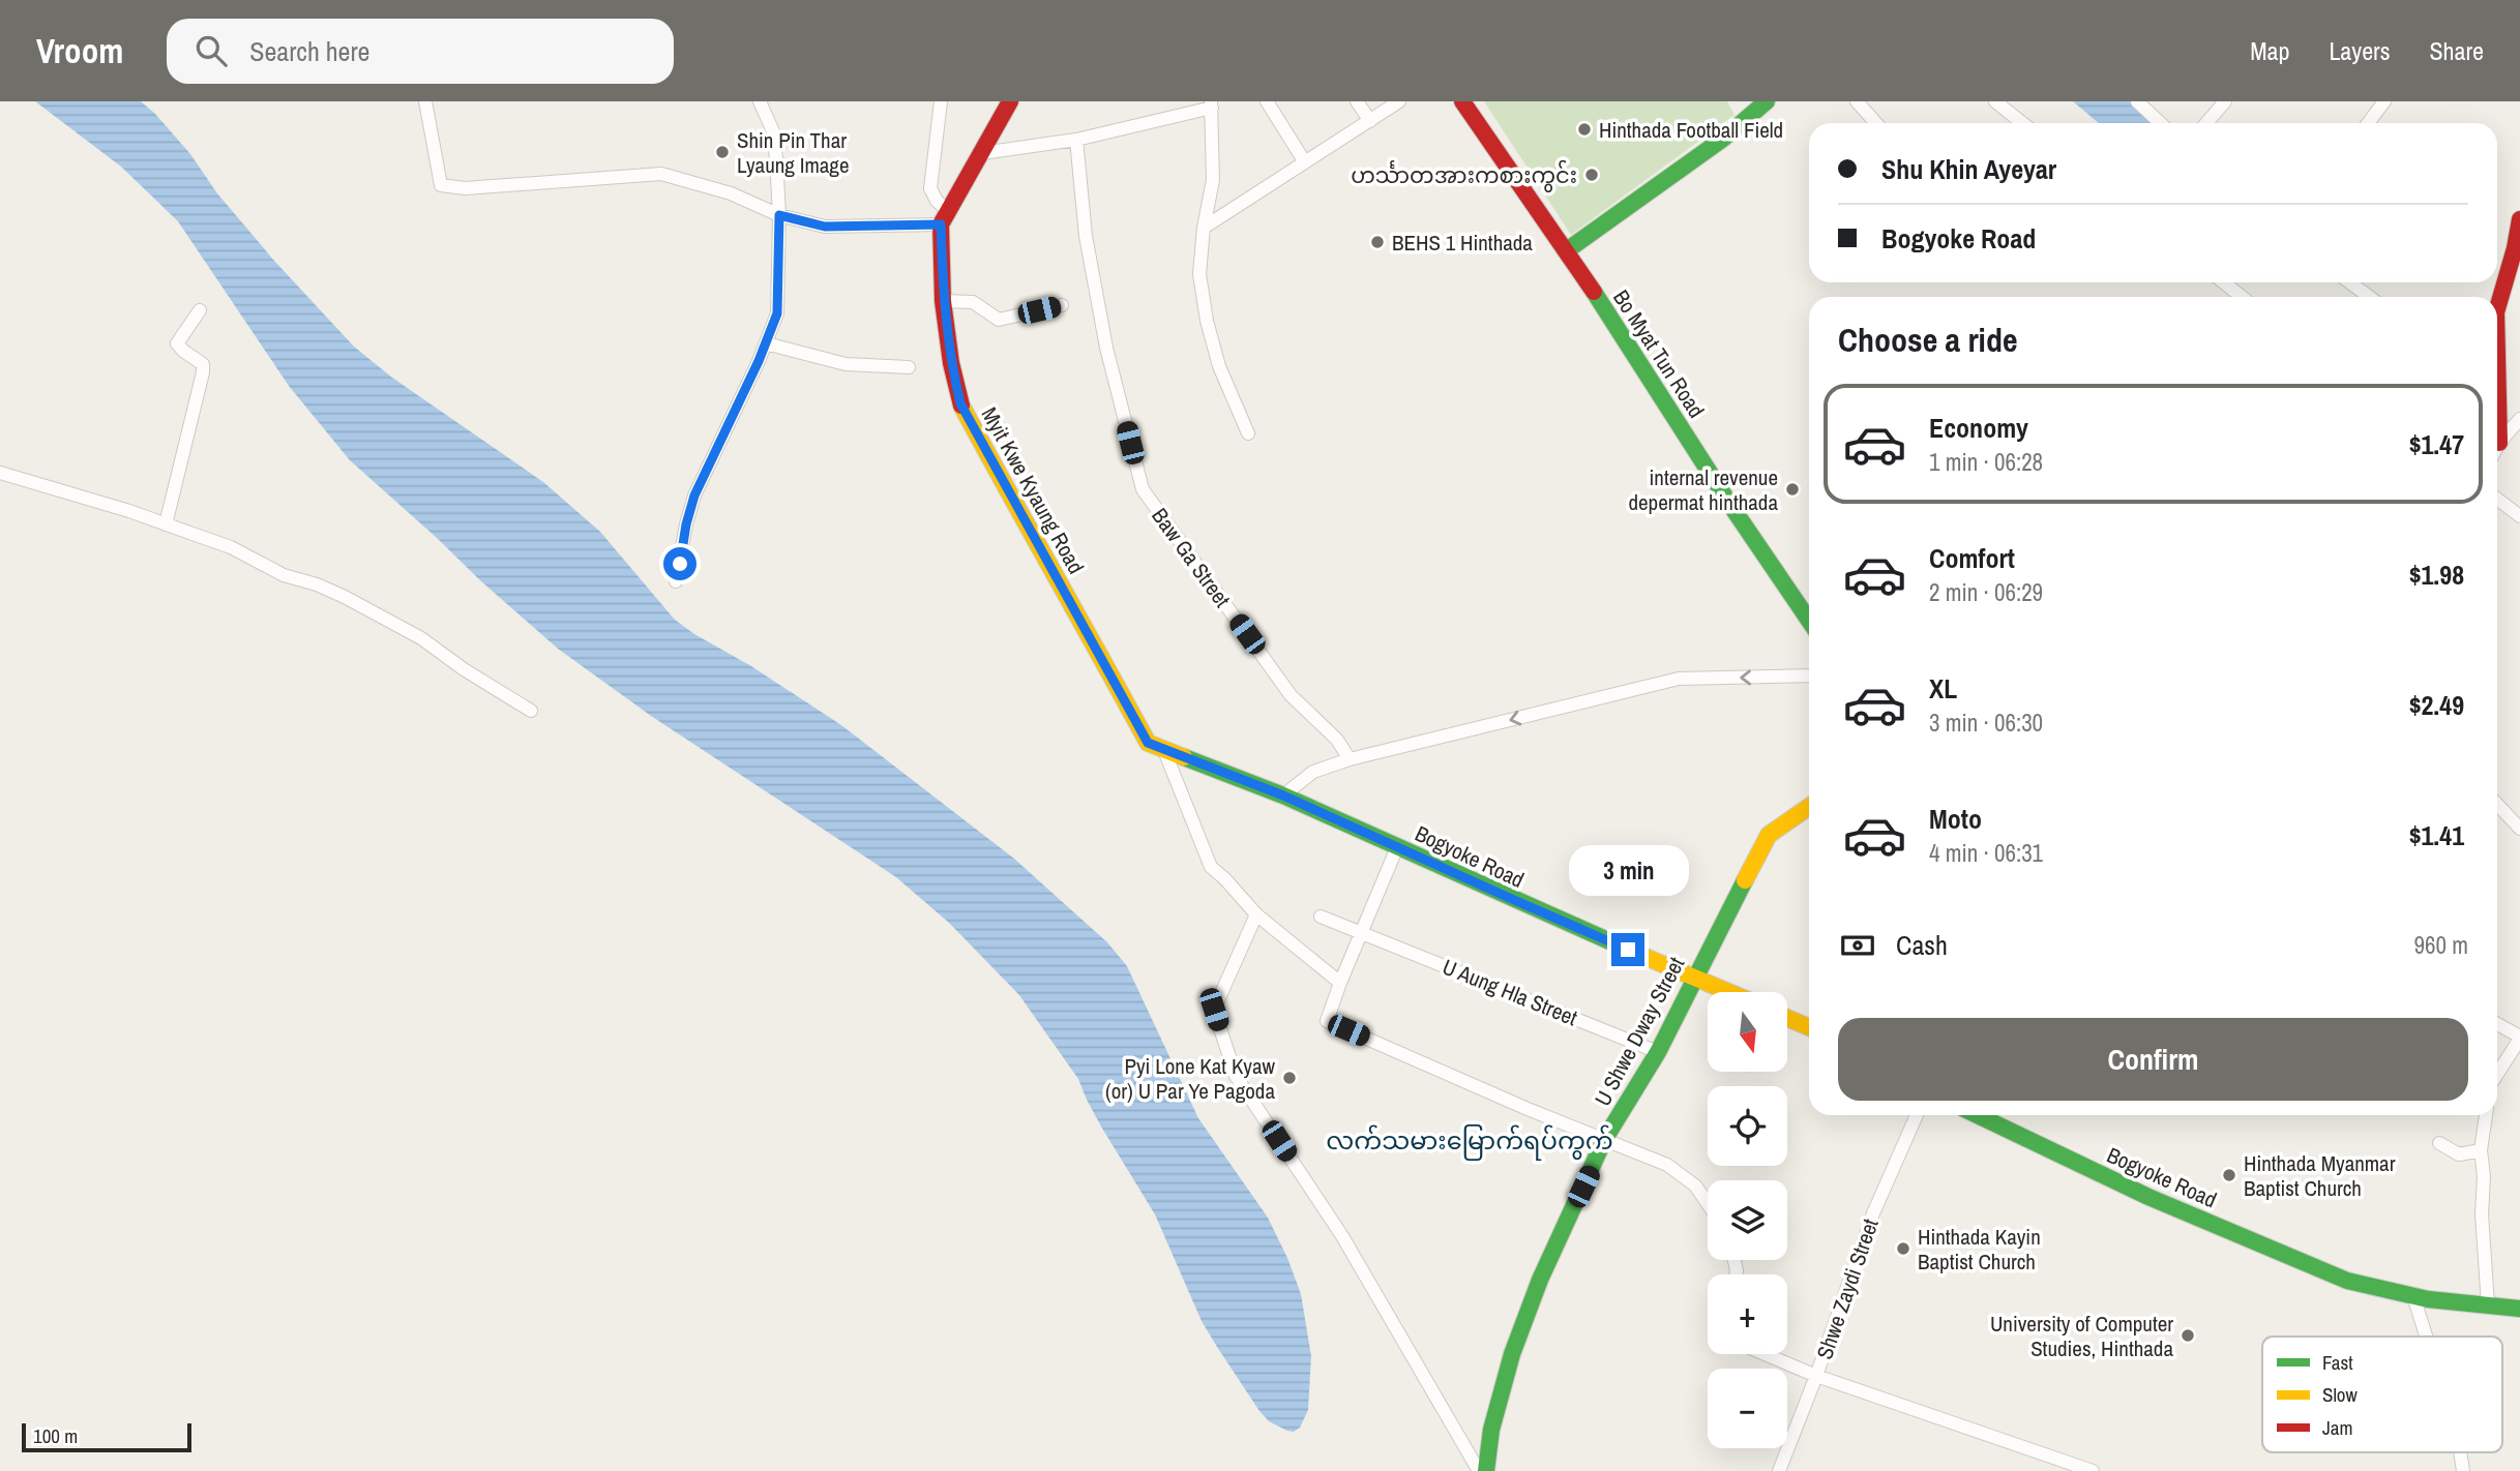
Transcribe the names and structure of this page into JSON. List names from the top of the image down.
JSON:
{
  "streets": {
    "main road": [
      "Bo Myat Tun Road",
      "Myit Kwe Kyaung Road",
      "Bogyoke Road",
      "U Shwe Dway Street"
    ],
    "street": ["Baw Ga Street", "U Aung Hla Street", "Shwe Zaydi Street"]
  },
  "crossings": [
    ["Myit Kwe Kyaung Road", "Bogyoke Road"],
    ["Bogyoke Road", "U Shwe Dway Street"],
    ["U Aung Hla Street", "U Shwe Dway Street"]
  ],
  "districts": ["လက်သမားမြောက်ရပ်ကွက်"],
  "places": [
    "Hinthada Football Field",
    "Shin Pin Thar Lyaung Image",
    "ဟင်္သာတအားကစားကွင်း",
    "BEHS 1 Hinthada",
    "internal revenue depermat hinthada",
    "Pyi Lone Kat Kyaw (or) U Par Ye Pagoda",
    "Hinthada Myanmar Baptist Church",
    "Hinthada Kayin Baptist Church",
    "University of Computer Studies, Hinthada"
  ],
  "legend": ["Fast", "Slow", "Jam"],
  "scale_bar": "100 m",
  "north": "bottom",
  "page": {
    "header": "Vroom",
    "search": "Search here",
    "nav": ["Map", "Layers", "Share"],
    "banner": ["Shu Khin Ayeyar", "Bogyoke Road"],
    "heading": "Choose a ride",
    "list": [
      {
        "name": "Economy",
        "note": "1 min · 06:28",
        "value": "$1.47"
      },
      {
        "name": "Comfort",
        "note": "2 min · 06:29",
        "value": "$1.98"
      },
      {
        "name": "XL",
        "note": "3 min · 06:30",
        "value": "$2.49"
      },
      {
        "name": "Moto",
        "note": "4 min · 06:31",
        "value": "$1.41"
      }
    ],
    "bubble": "3 min",
    "pay": ["Cash", "960 m"],
    "map_buttons": ["+", "−"],
    "buttons": "Confirm",
    "scale": "100 m"
  }
}
